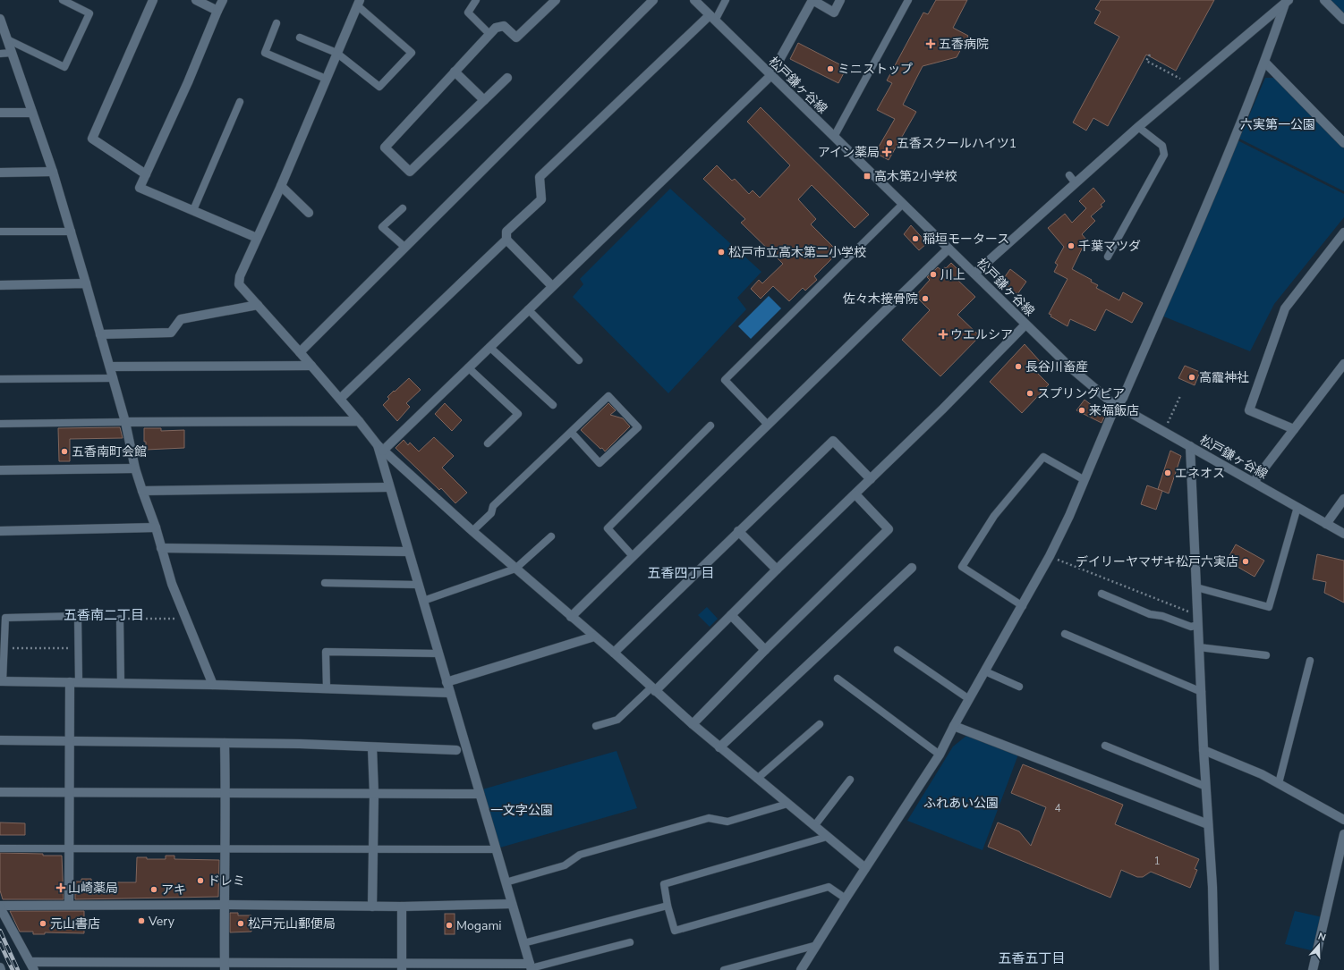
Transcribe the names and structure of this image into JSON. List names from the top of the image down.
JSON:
{
  "streets": {
    "street": ["松戸鎌ヶ谷線"]
  },
  "districts": ["五香四丁目", "五香南二丁目", "五香五丁目"],
  "parks": ["六実第一公園", "ふれあい公園", "一文字公園"],
  "places": {
    "health": [
      "五香病院",
      "アイン薬局",
      "ウエルシア",
      "山崎薬局"
    ],
    "other": [
      "ミニストップ",
      "五香スクールハイツ1",
      "稲垣モータース",
      "千葉マツダ",
      "松戸市立高木第二小学校",
      "川上",
      "佐々木接骨院",
      "長谷川畜産",
      "高靇神社",
      "スプリングピア",
      "来福飯店",
      "五香南町会館",
      "エネオス",
      "デイリーヤマザキ松戸六実店",
      "ドレミ",
      "アキ",
      "Very",
      "元山書店",
      "松戸元山郵便局",
      "Mogami"
    ],
    "transit": ["高木第2小学校"]
  },
  "house_numbers": ["4", "1"],
  "north": "top"
}
